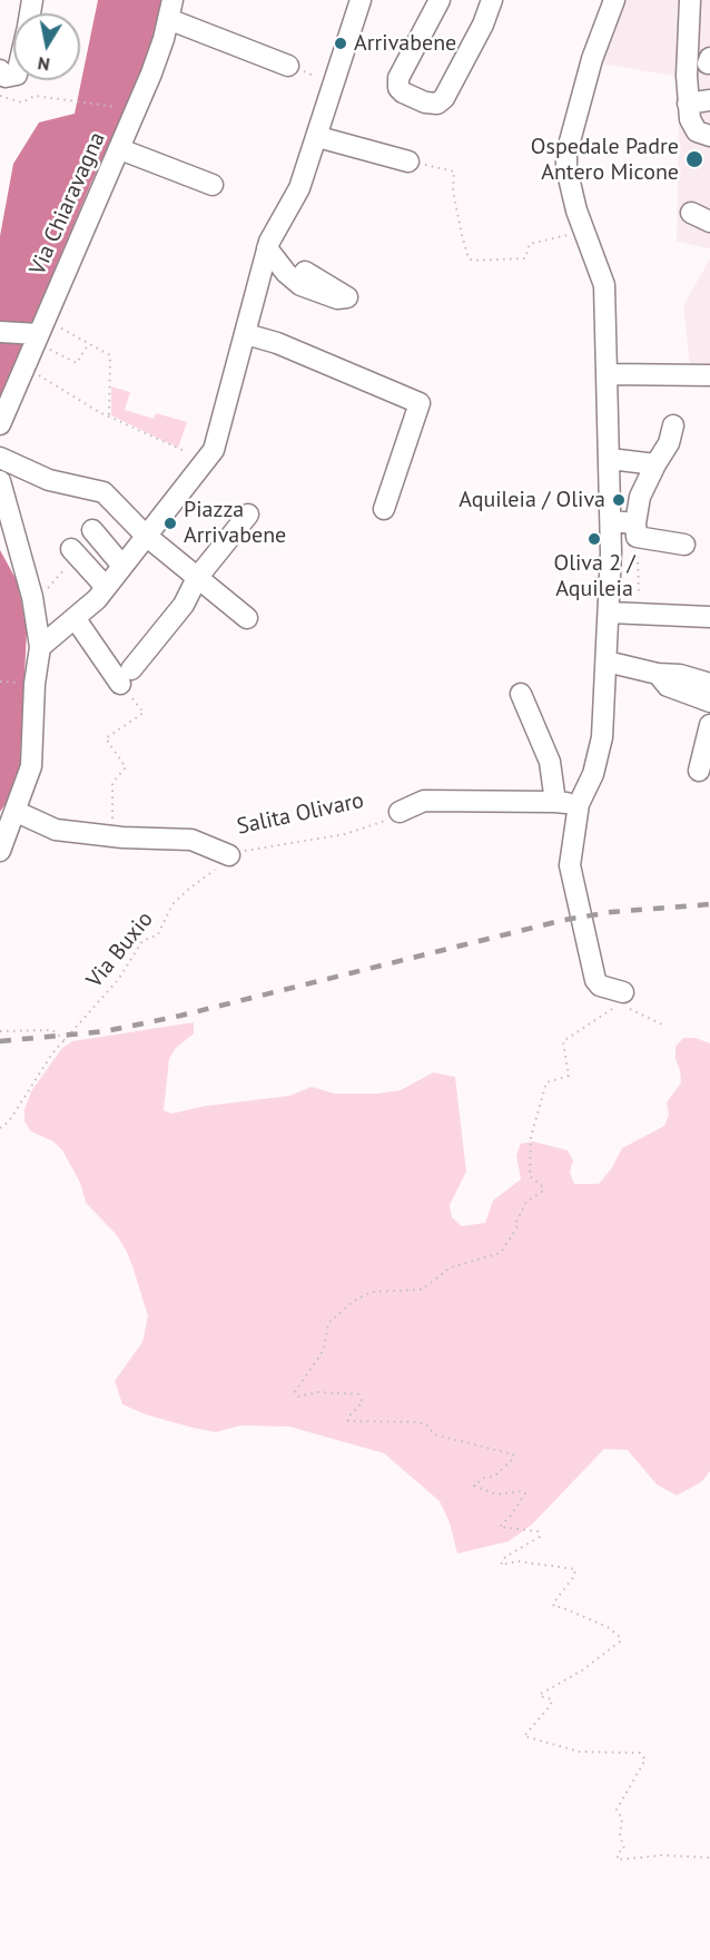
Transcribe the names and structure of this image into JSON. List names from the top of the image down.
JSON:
{
  "streets": {
    "street": ["Via Chiaravagna", "Salita Olivaro"],
    "path": ["Via Buxio"]
  },
  "crossings": [
    ["Salita Olivaro", "Via Buxio"]
  ],
  "places": [
    "Arrivabene",
    "Ospedale Padre Antero Micone",
    "Aquileia / Oliva",
    "Piazza Arrivabene",
    "Oliva 2 / Aquileia"
  ],
  "north": "bottom"
}
